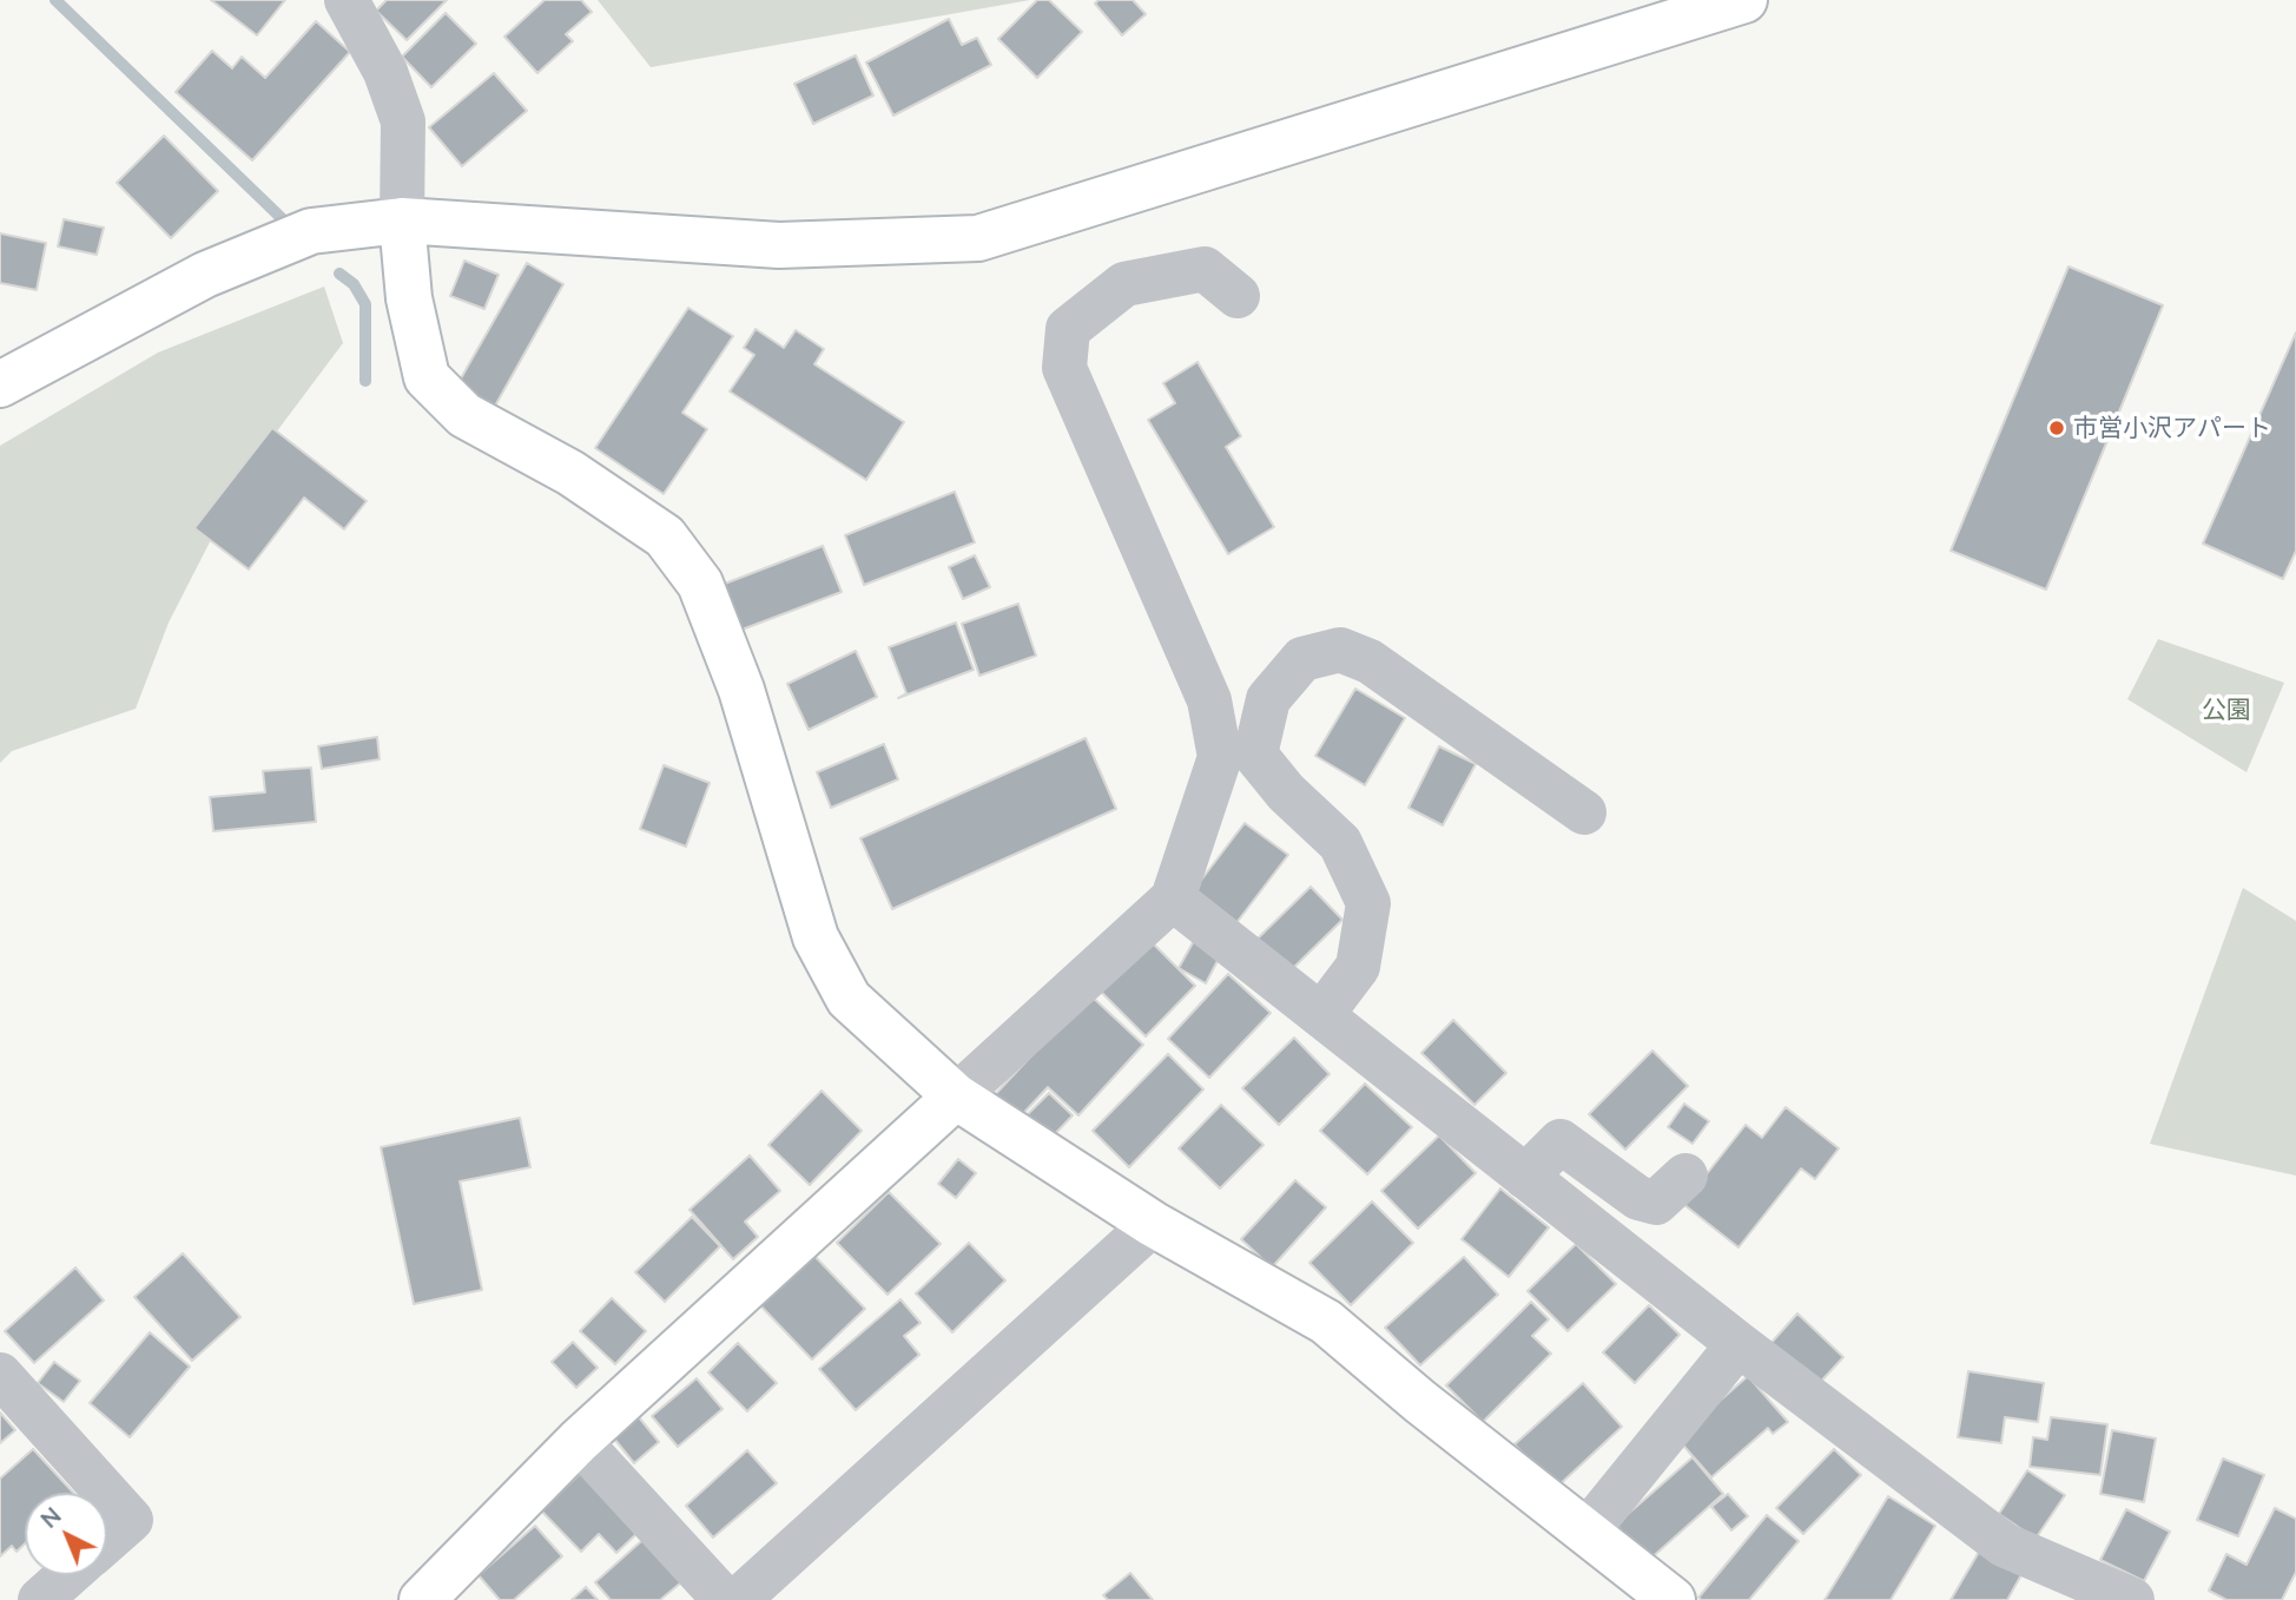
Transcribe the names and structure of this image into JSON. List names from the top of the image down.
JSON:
{
  "parks": ["公園"],
  "places": ["市営小沢アパート"],
  "north": "top left"
}
